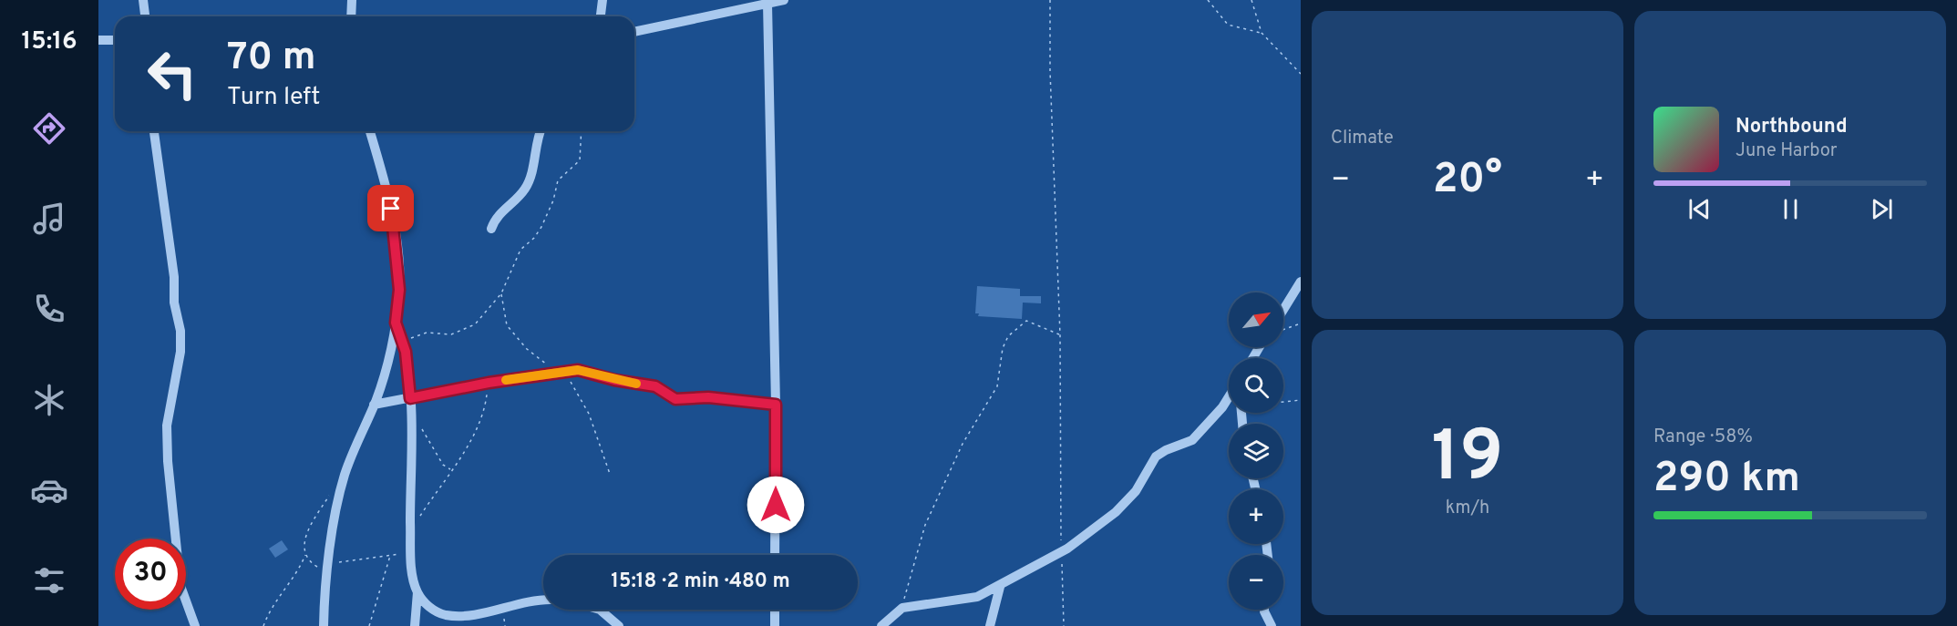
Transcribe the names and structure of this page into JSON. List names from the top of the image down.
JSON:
{
  "north": "top right",
  "page": {
    "tabs": "15:16",
    "tile": [
      "Climate",
      ["19", "km/h"],
      ["Range · 58%", "290 km"]
    ],
    "turn": ["70 m", "Turn left"],
    "song": ["Northbound", "June Harbor"],
    "heat": ["−", "20°", "+"],
    "map_buttons": ["+", "−"],
    "limit": "30",
    "trip": "15:18 · 2 min · 480 m"
  }
}
